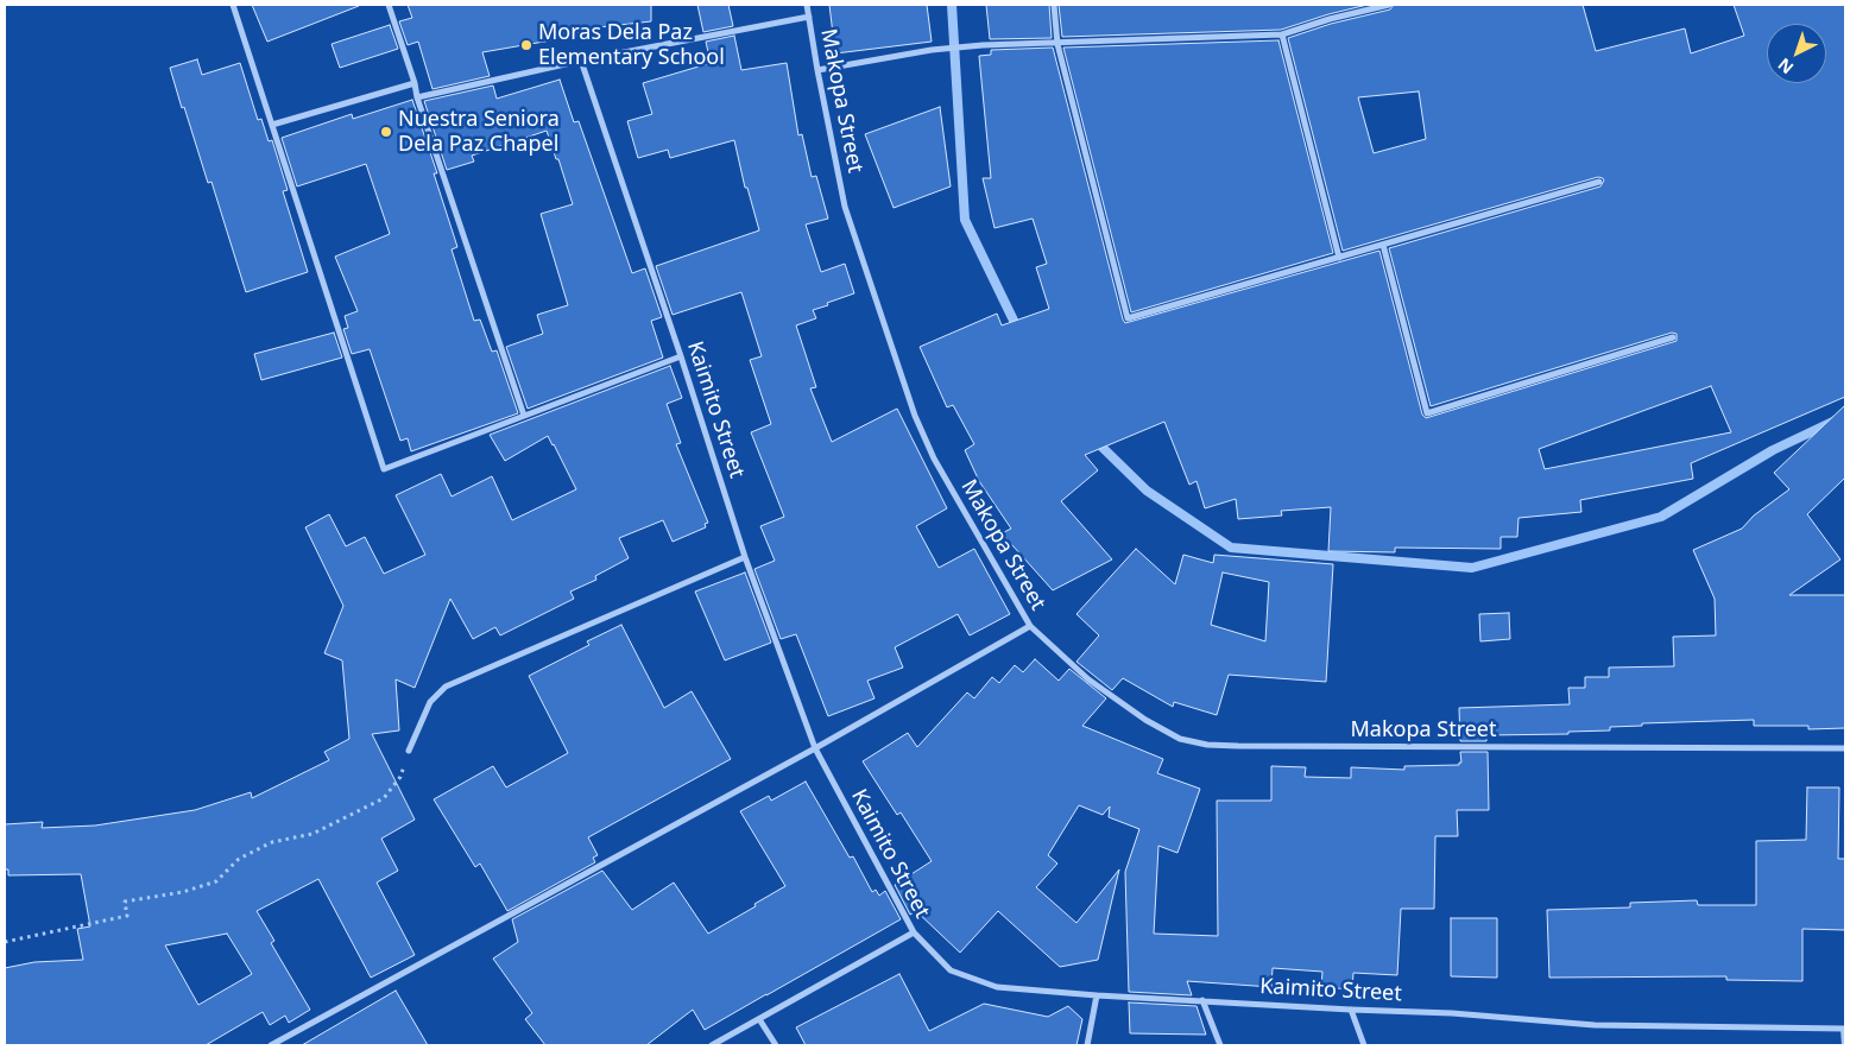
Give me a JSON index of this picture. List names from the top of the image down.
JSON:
{
  "streets": {
    "street": ["Makopa Street", "Kaimito Street"]
  },
  "places": ["Moras Dela Paz Elementary School", "Nuestra Seniora Dela Paz Chapel"],
  "north": "bottom left"
}
